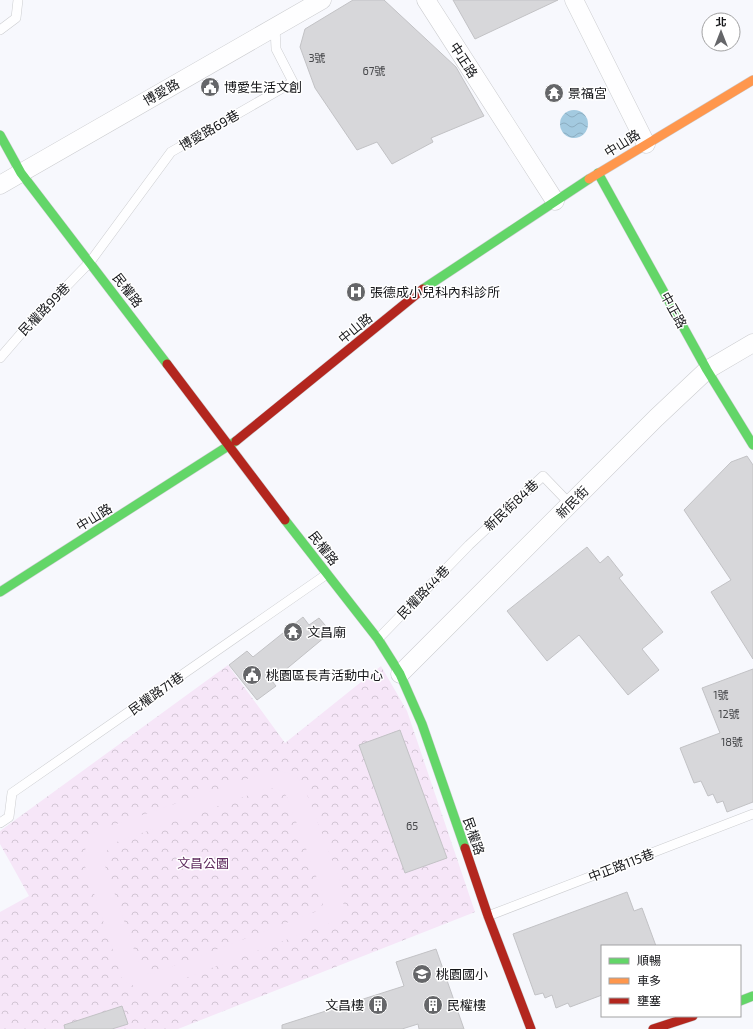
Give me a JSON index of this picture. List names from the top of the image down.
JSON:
{
  "streets": {
    "street": [
      "中正路",
      "博愛路",
      "中山路",
      "民權路",
      "新民街"
    ],
    "lane": [
      "博愛路69巷",
      "民權路99巷",
      "新民街84巷",
      "民權路44巷",
      "民權路71巷",
      "中正路115巷"
    ]
  },
  "crossings": [
    ["中正路", "中山路"],
    ["中正路", "新民街"],
    ["博愛路", "博愛路69巷"],
    ["博愛路", "民權路"],
    ["博愛路69巷", "民權路"],
    ["博愛路69巷", "民權路99巷"],
    ["中山路", "民權路"],
    ["民權路", "民權路99巷"],
    ["民權路", "新民街"],
    ["民權路", "民權路44巷"],
    ["民權路", "民權路71巷"],
    ["民權路", "中正路115巷"],
    ["新民街", "新民街84巷"],
    ["新民街84巷", "民權路44巷"]
  ],
  "parks": ["文昌公園"],
  "places": {
    "public building": ["博愛生活文創", "桃園區長青活動中心"],
    "temple": ["景福宮", "文昌廟"],
    "hospital": ["張德成小兒科內科診所"],
    "school or university": ["桃園國小"],
    "building": ["文昌樓", "民權樓"]
  },
  "house_numbers": [
    "3號",
    "67號",
    "1號",
    "12號",
    "18號",
    "65"
  ],
  "legend": ["順暢", "車多", "壅塞"],
  "north": "top"
}
